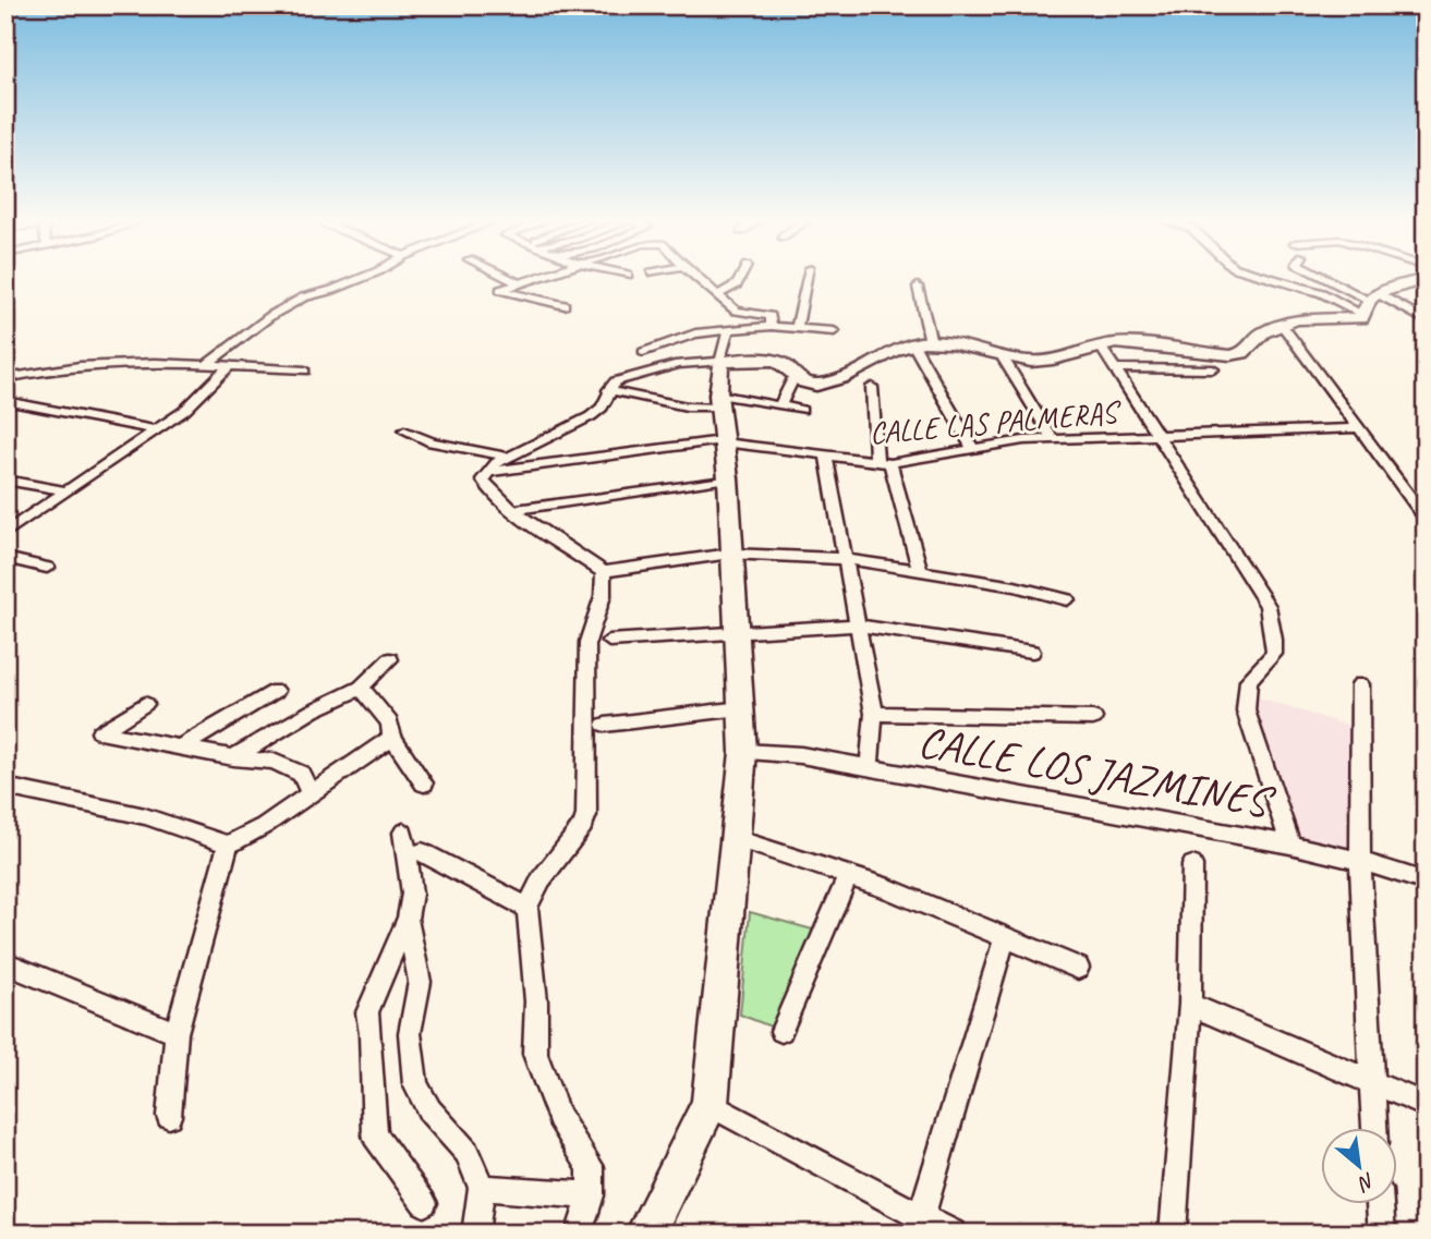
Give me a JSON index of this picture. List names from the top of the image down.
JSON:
{
  "streets": {
    "street": ["CALLE LAS PALMERAS", "CALLE LOS JAZMINES"]
  },
  "north": "bottom right"
}
